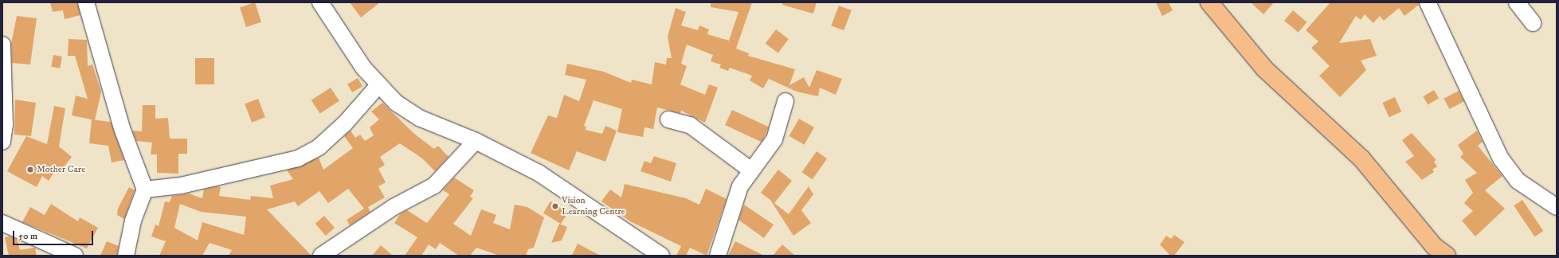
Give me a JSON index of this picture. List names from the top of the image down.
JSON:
{
  "places": ["Mother Care", "Vision Learning Centre"],
  "scale_bar": "50 m"
}
